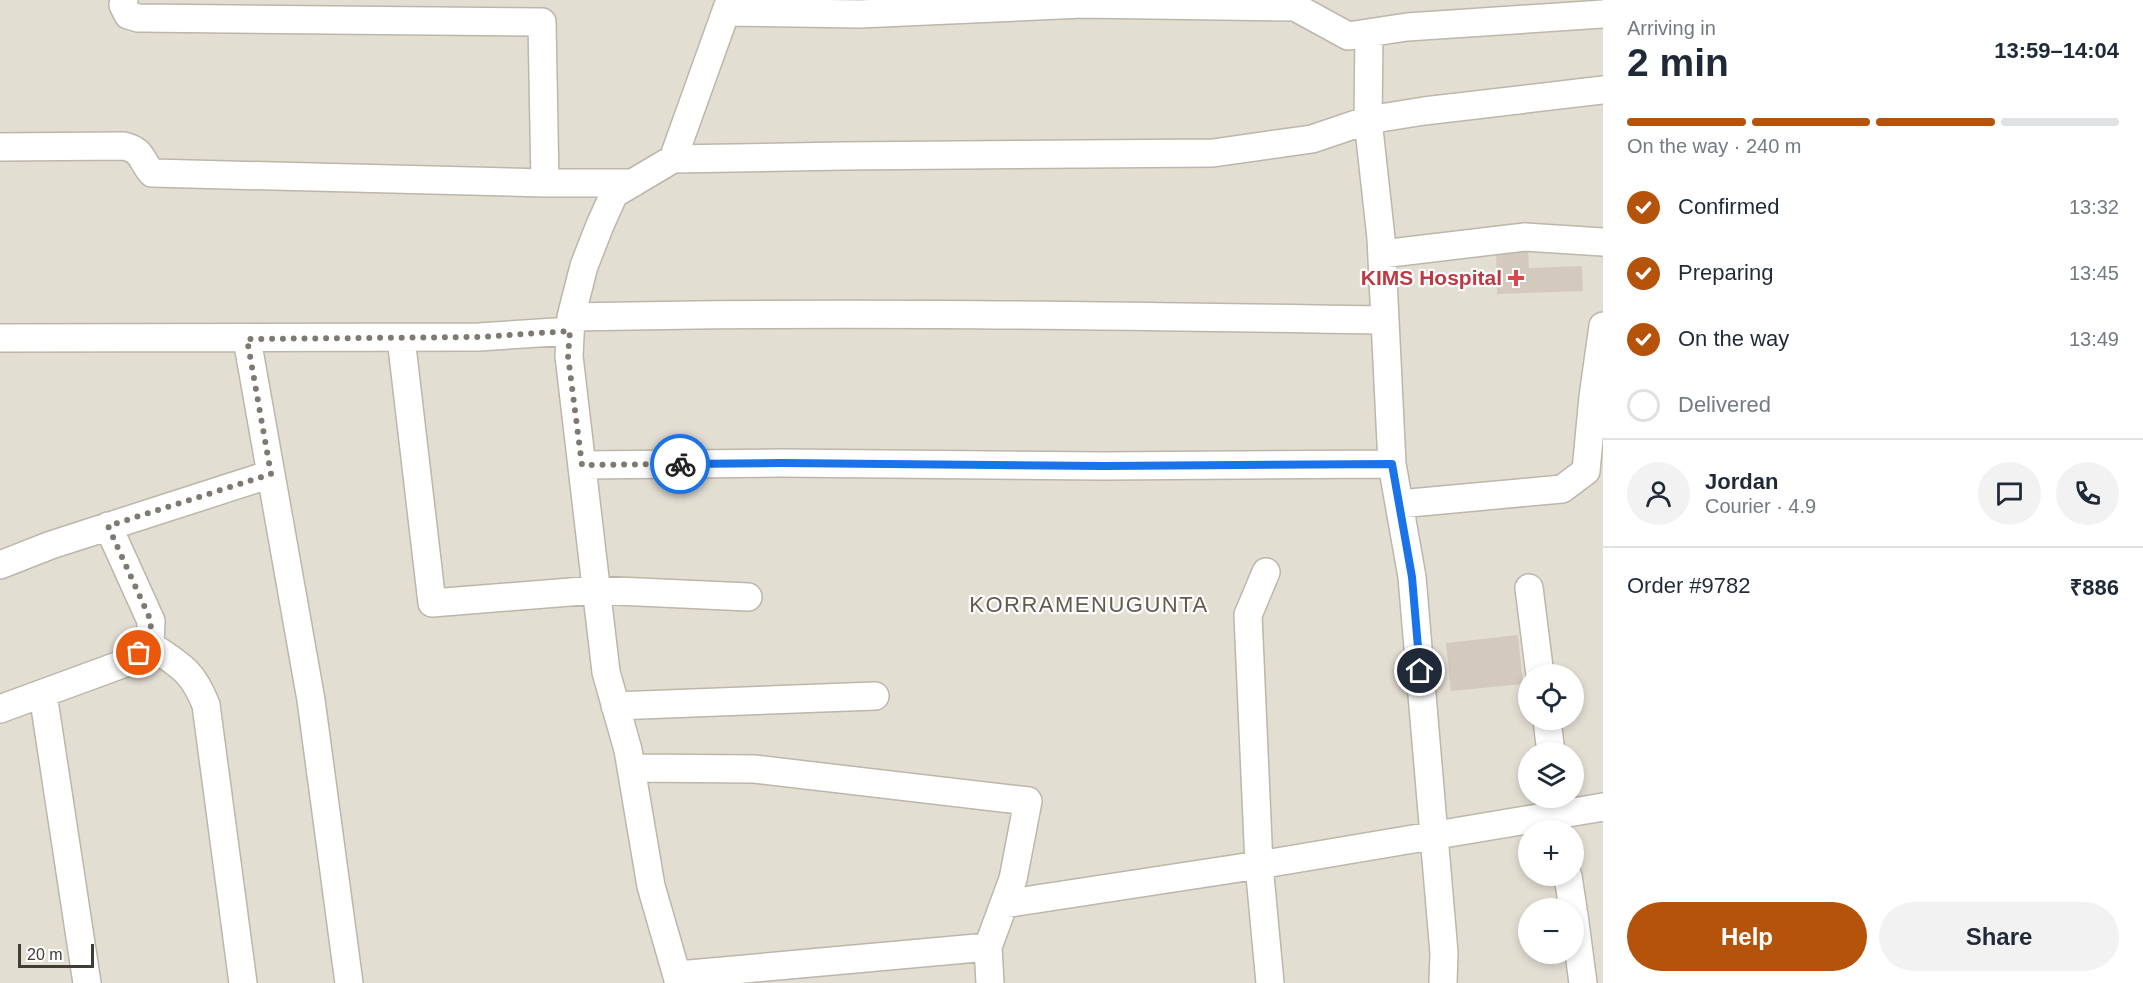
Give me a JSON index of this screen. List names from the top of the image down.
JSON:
{
  "districts": ["KORRAMENUGUNTA"],
  "places": {
    "health": ["KIMS Hospital"]
  },
  "scale_bar": "20 m",
  "page": {
    "heading": ["2 min", "Arriving in", "13:59–14:04"],
    "panel": [
      "Jordan",
      "Courier · 4.9",
      "Order #9782",
      "₹886"
    ],
    "bar": "On the way · 240 m",
    "list": [
      ["Confirmed", "13:32"],
      ["Preparing", "13:45"],
      ["On the way", "13:49"],
      "Delivered"
    ],
    "map_buttons": ["+", "−"],
    "buttons": ["Help", "Share"],
    "scale": "20 m"
  }
}
